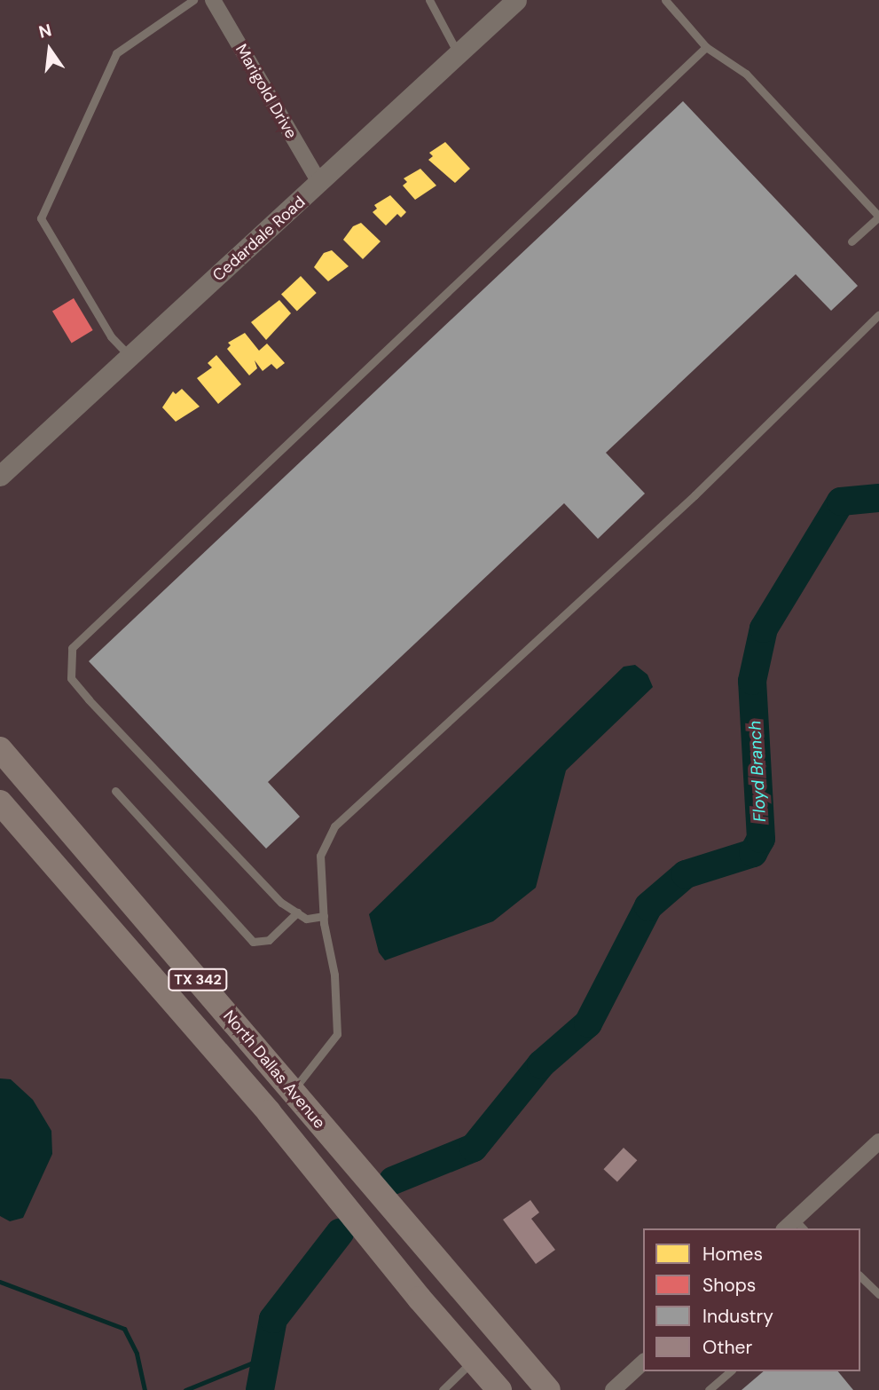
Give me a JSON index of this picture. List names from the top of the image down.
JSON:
{
  "streets": {
    "main road": ["TX 342", "North Dallas Avenue"],
    "street": ["Marigold Drive", "Cedardale Road"]
  },
  "crossings": [
    ["Marigold Drive", "Cedardale Road"]
  ],
  "water": ["Floyd Branch"],
  "legend": [
    "Homes",
    "Shops",
    "Industry",
    "Other"
  ],
  "north": "top"
}
